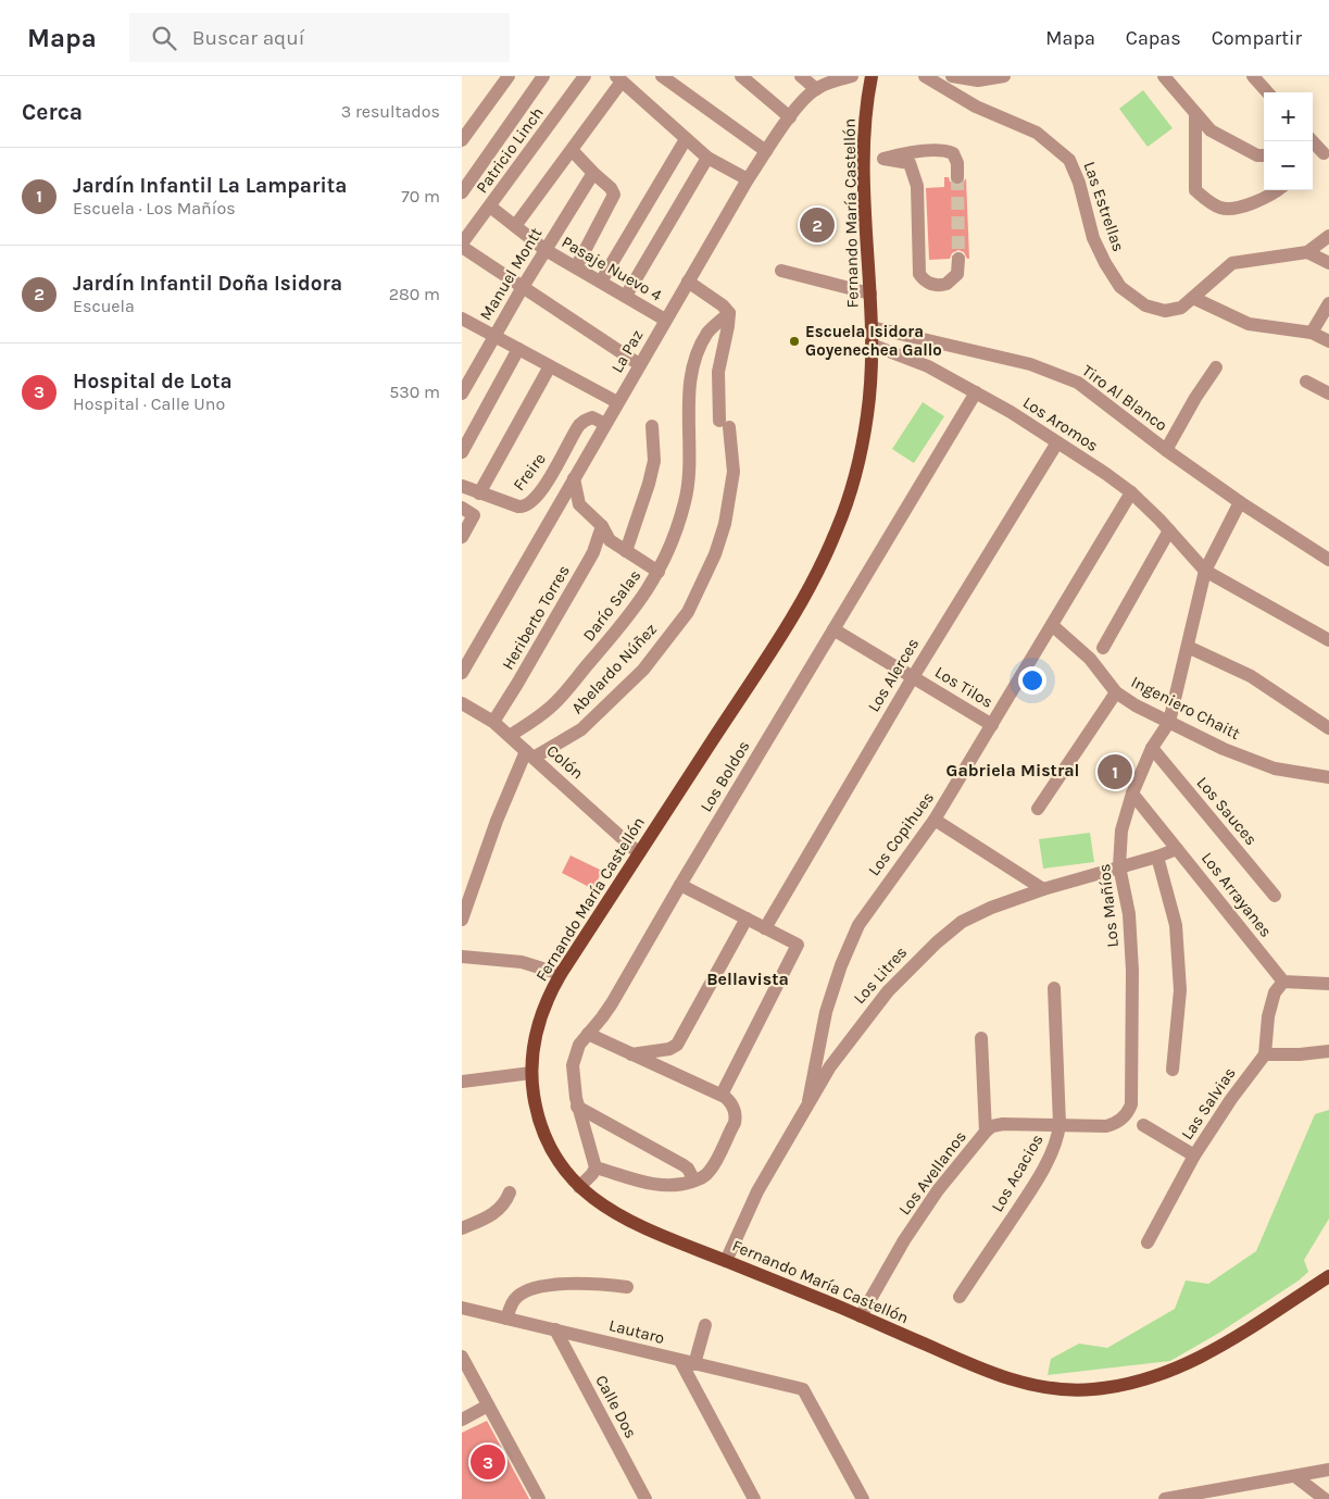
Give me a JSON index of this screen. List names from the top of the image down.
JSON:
{
  "streets": {
    "main road": ["Fernando María Castellón"],
    "street": [
      "Patricio Linch",
      "Las Estrellas",
      "Pasaje Nuevo 4",
      "Manuel Montt",
      "La Paz",
      "Tiro Al Blanco",
      "Los Aromos",
      "Freire",
      "Darío Salas",
      "Heriberto Torres",
      "Abelardo Núñez",
      "Los Alerces",
      "Los Tilos",
      "Ingeniero Chaitt",
      "Colón",
      "Los Boldos",
      "Los Sauces",
      "Los Copihues",
      "Los Arrayanes",
      "Los Mañíos",
      "Los Litres",
      "Las Salvias",
      "Los Avellanos",
      "Los Acacios",
      "Lautaro",
      "Calle Dos"
    ]
  },
  "crossings": [
    ["Patricio Linch", "Pasaje Nuevo 4"],
    ["Fernando María Castellón", "Tiro Al Blanco"],
    ["Fernando María Castellón", "Los Aromos"],
    ["Fernando María Castellón", "Colón"],
    ["Fernando María Castellón", "Los Litres"],
    ["Fernando María Castellón", "Los Avellanos"],
    ["Pasaje Nuevo 4", "Manuel Montt"],
    ["Pasaje Nuevo 4", "La Paz"],
    ["La Paz", "Freire"],
    ["Tiro Al Blanco", "Los Mañíos"],
    ["Los Aromos", "Los Alerces"],
    ["Los Aromos", "Los Boldos"],
    ["Los Aromos", "Los Copihues"],
    ["Los Aromos", "Los Mañíos"],
    ["Darío Salas", "Abelardo Núñez"],
    ["Darío Salas", "Colón"],
    ["Heriberto Torres", "Colón"],
    ["Abelardo Núñez", "Colón"],
    ["Los Alerces", "Los Tilos"],
    ["Los Tilos", "Los Boldos"],
    ["Los Tilos", "Los Copihues"],
    ["Ingeniero Chaitt", "Los Copihues"],
    ["Ingeniero Chaitt", "Los Mañíos"],
    ["Los Sauces", "Los Mañíos"],
    ["Los Copihues", "Los Litres"],
    ["Los Arrayanes", "Los Mañíos"],
    ["Los Arrayanes", "Los Litres"],
    ["Los Mañíos", "Los Litres"],
    ["Los Mañíos", "Los Avellanos"],
    ["Los Mañíos", "Los Acacios"],
    ["Lautaro", "Calle Dos"]
  ],
  "districts": ["Gabriela Mistral", "Bellavista"],
  "places": ["Escuela Isidora Goyenechea Gallo"],
  "page": {
    "header": "Mapa",
    "search": "Buscar aquí",
    "nav": ["Mapa", "Capas", "Compartir"],
    "heading": ["Cerca", "3 resultados"],
    "map_buttons": ["+", "−"],
    "list": [
      {
        "mark": "1",
        "name": "Jardín Infantil La Lamparita",
        "note": "Escuela · Los Mañíos",
        "value": "70 m"
      },
      {
        "mark": "2",
        "name": "Jardín Infantil Doña Isidora",
        "note": "Escuela",
        "value": "280 m"
      },
      {
        "mark": "3",
        "name": "Hospital de Lota",
        "note": "Hospital · Calle Uno",
        "value": "530 m"
      }
    ],
    "pins": ["2", "1", "3"]
  }
}
